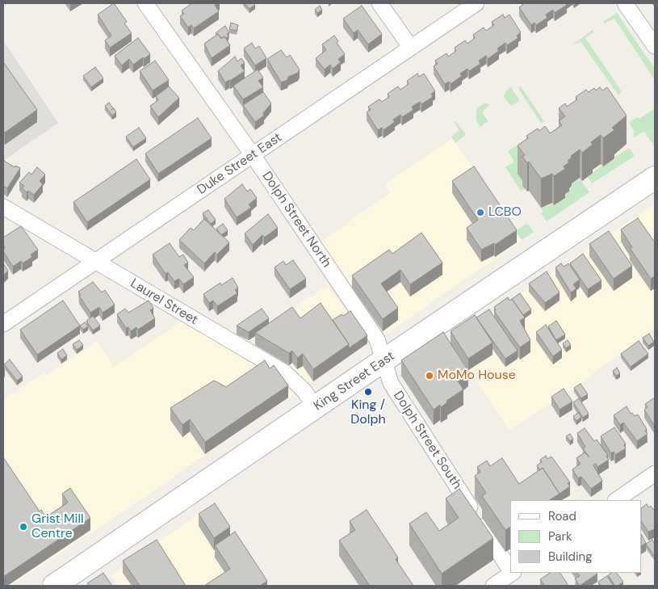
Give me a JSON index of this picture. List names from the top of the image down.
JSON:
{
  "streets": {
    "main road": ["King Street East"],
    "street": [
      "Duke Street East",
      "Dolph Street North",
      "Laurel Street",
      "Dolph Street South"
    ]
  },
  "crossings": [
    ["Duke Street East", "Dolph Street North"],
    ["Duke Street East", "Laurel Street"],
    ["Dolph Street North", "King Street East"],
    ["Dolph Street North", "Dolph Street South"],
    ["Laurel Street", "King Street East"],
    ["King Street East", "Dolph Street South"]
  ],
  "places": [
    "LCBO",
    "MoMo House",
    "King / Dolph",
    "Grist Mill Centre"
  ],
  "legend": ["Road", "Park", "Building"]
}
